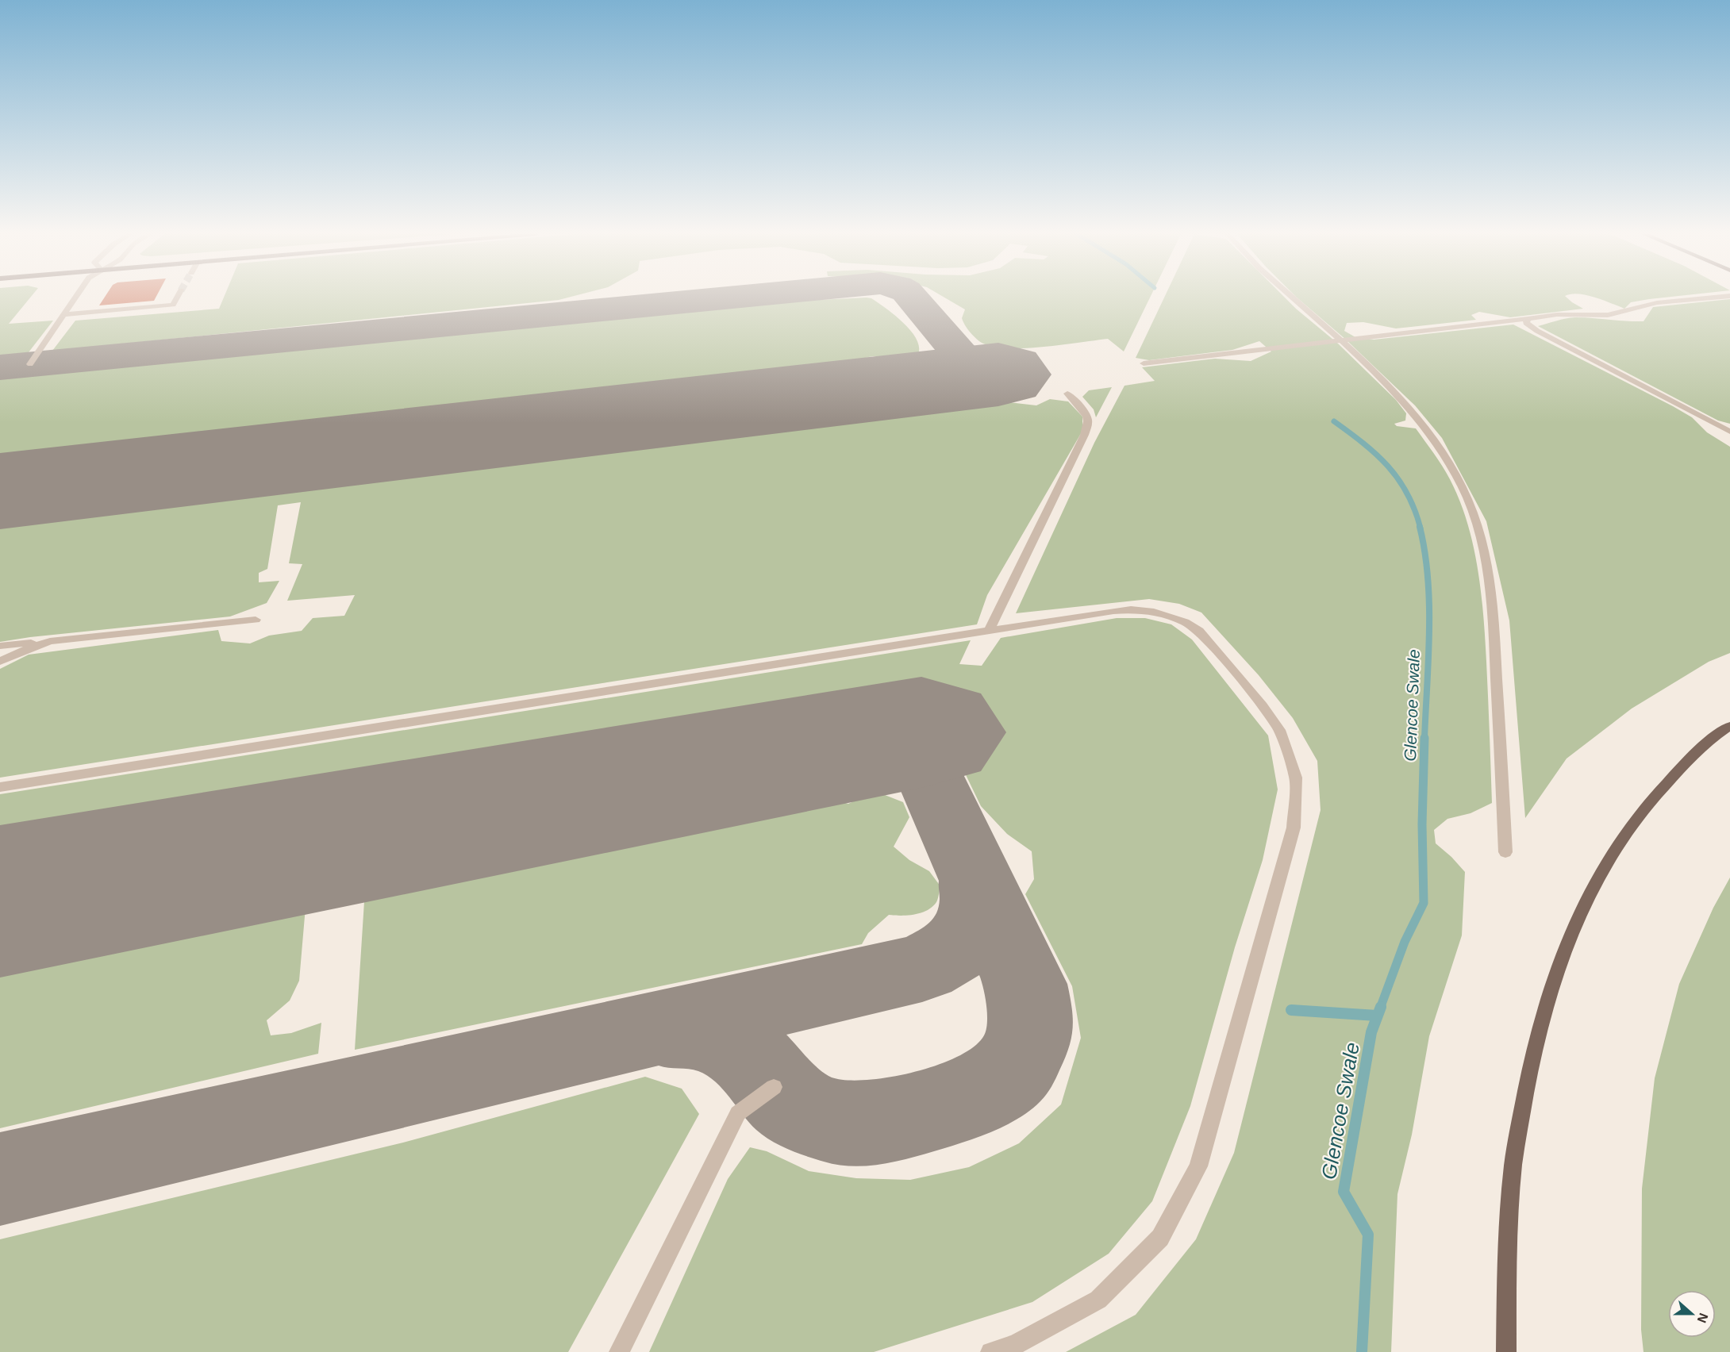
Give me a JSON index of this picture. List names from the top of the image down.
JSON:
{
  "water": ["Glencoe Swale"],
  "north": "right"
}
